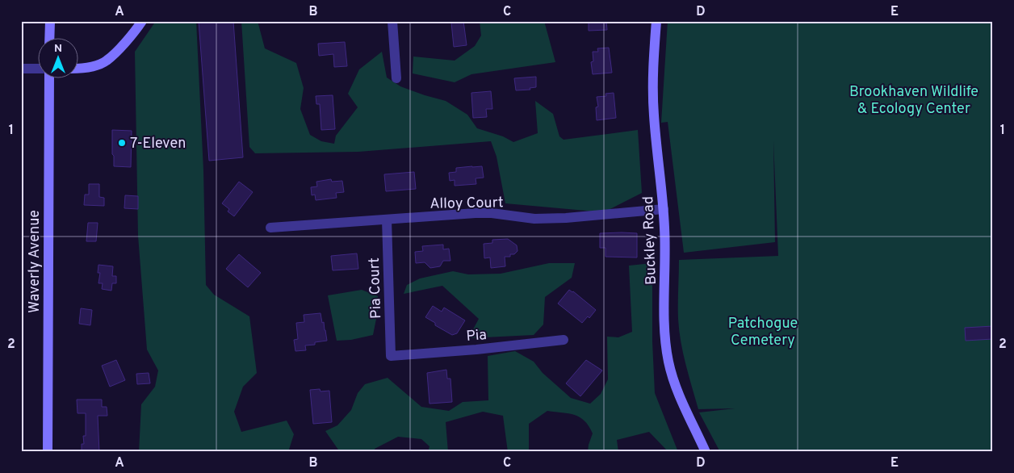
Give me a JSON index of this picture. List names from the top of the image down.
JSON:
{
  "streets": {
    "street": [
      "Alloy Court",
      "Buckley Road",
      "Waverly Avenue",
      "Pia Court",
      "Pia"
    ]
  },
  "crossings": [
    ["Alloy Court", "Buckley Road"],
    ["Alloy Court", "Pia Court"],
    ["Pia Court", "Pia"]
  ],
  "parks": ["Brookhaven Wildlife & Ecology Center", "Patchogue Cemetery"],
  "places": ["7-Eleven"],
  "north": "top",
  "grid": {
    "columns": [
      "A",
      "B",
      "C",
      "D",
      "E"
    ],
    "rows": ["1", "2"]
  }
}
